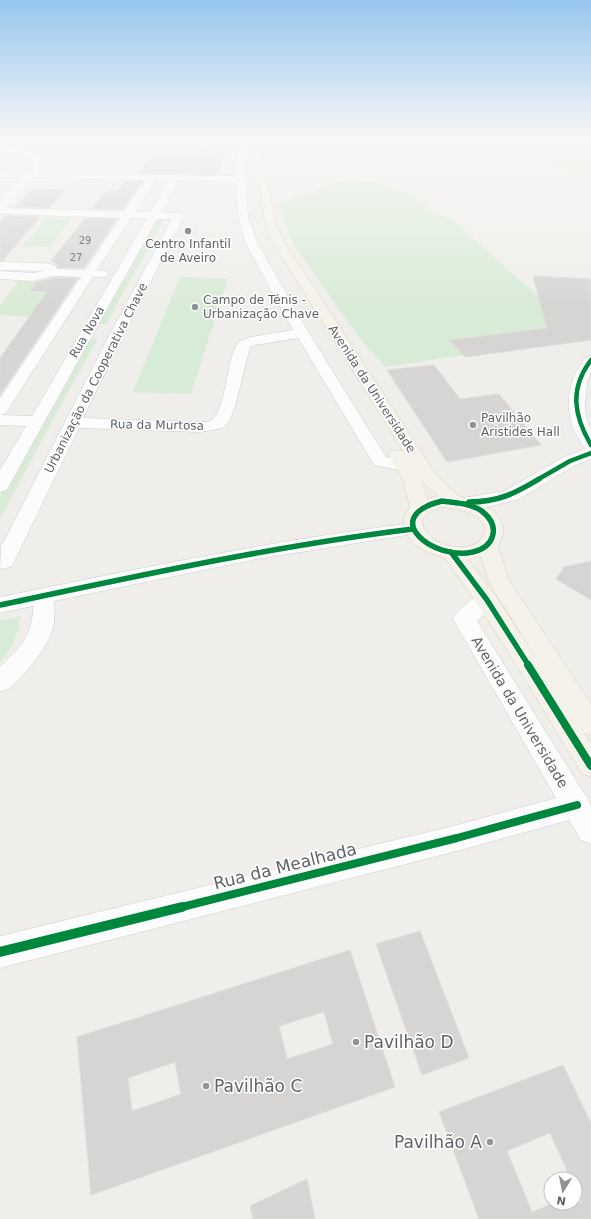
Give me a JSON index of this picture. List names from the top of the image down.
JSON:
{
  "streets": {
    "main road": ["Avenida da Universidade"],
    "street": [
      "Rua Nova",
      "Urbanização da Cooperativa Chave",
      "Rua da Murtosa",
      "Rua da Mealhada"
    ]
  },
  "crossings": [
    ["Rua Nova", "Urbanização da Cooperativa Chave"],
    ["Urbanização da Cooperativa Chave", "Rua da Murtosa"],
    ["Avenida da Universidade", "Rua da Murtosa"],
    ["Avenida da Universidade", "Rua da Mealhada"]
  ],
  "places": [
    "Centro Infantil de Aveiro",
    "Campo de Ténis - Urbanização Chave",
    "Pavilhão Aristides Hall",
    "Pavilhão D",
    "Pavilhão C",
    "Pavilhão A"
  ],
  "house_numbers": ["29", "27"],
  "north": "bottom"
}
